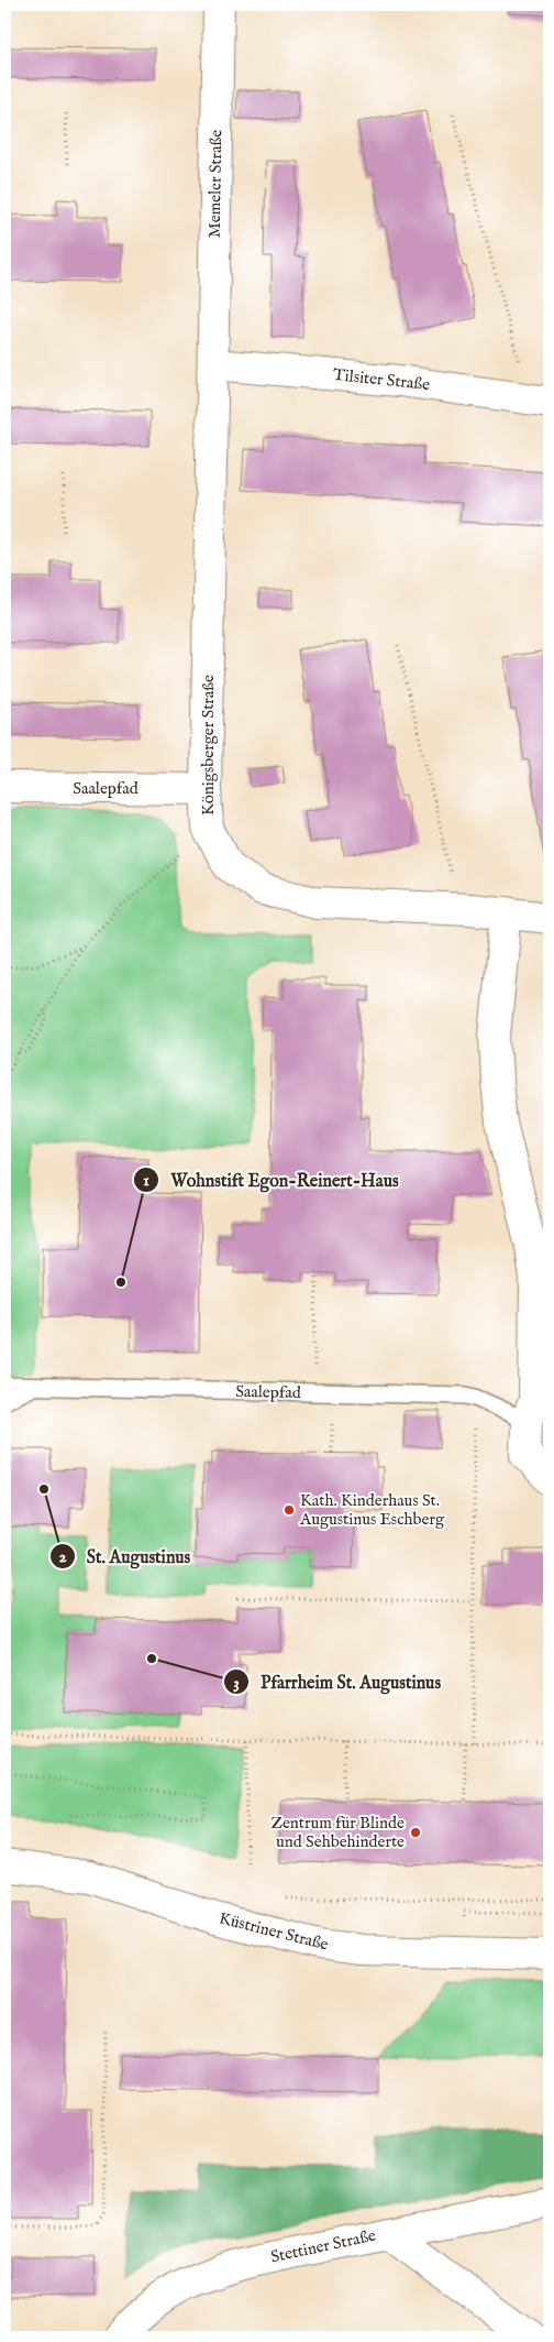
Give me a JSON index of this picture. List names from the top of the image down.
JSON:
{
  "streets": {
    "street": [
      "Memeler Straße",
      "Tilsiter Straße",
      "Königsberger Straße",
      "Saalepfad",
      "Küstriner Straße",
      "Stettiner Straße"
    ]
  },
  "crossings": [
    ["Memeler Straße", "Tilsiter Straße"],
    ["Memeler Straße", "Königsberger Straße"],
    ["Tilsiter Straße", "Königsberger Straße"],
    ["Königsberger Straße", "Saalepfad"]
  ],
  "places": [
    "Wohnstift Egon-Reinert-Haus",
    "St. Augustinus",
    "Kath. Kinderhaus St. Augustinus Eschberg",
    "Pfarrheim St. Augustinus",
    "Zentrum für Blinde und Sehbehinderte"
  ]
}
